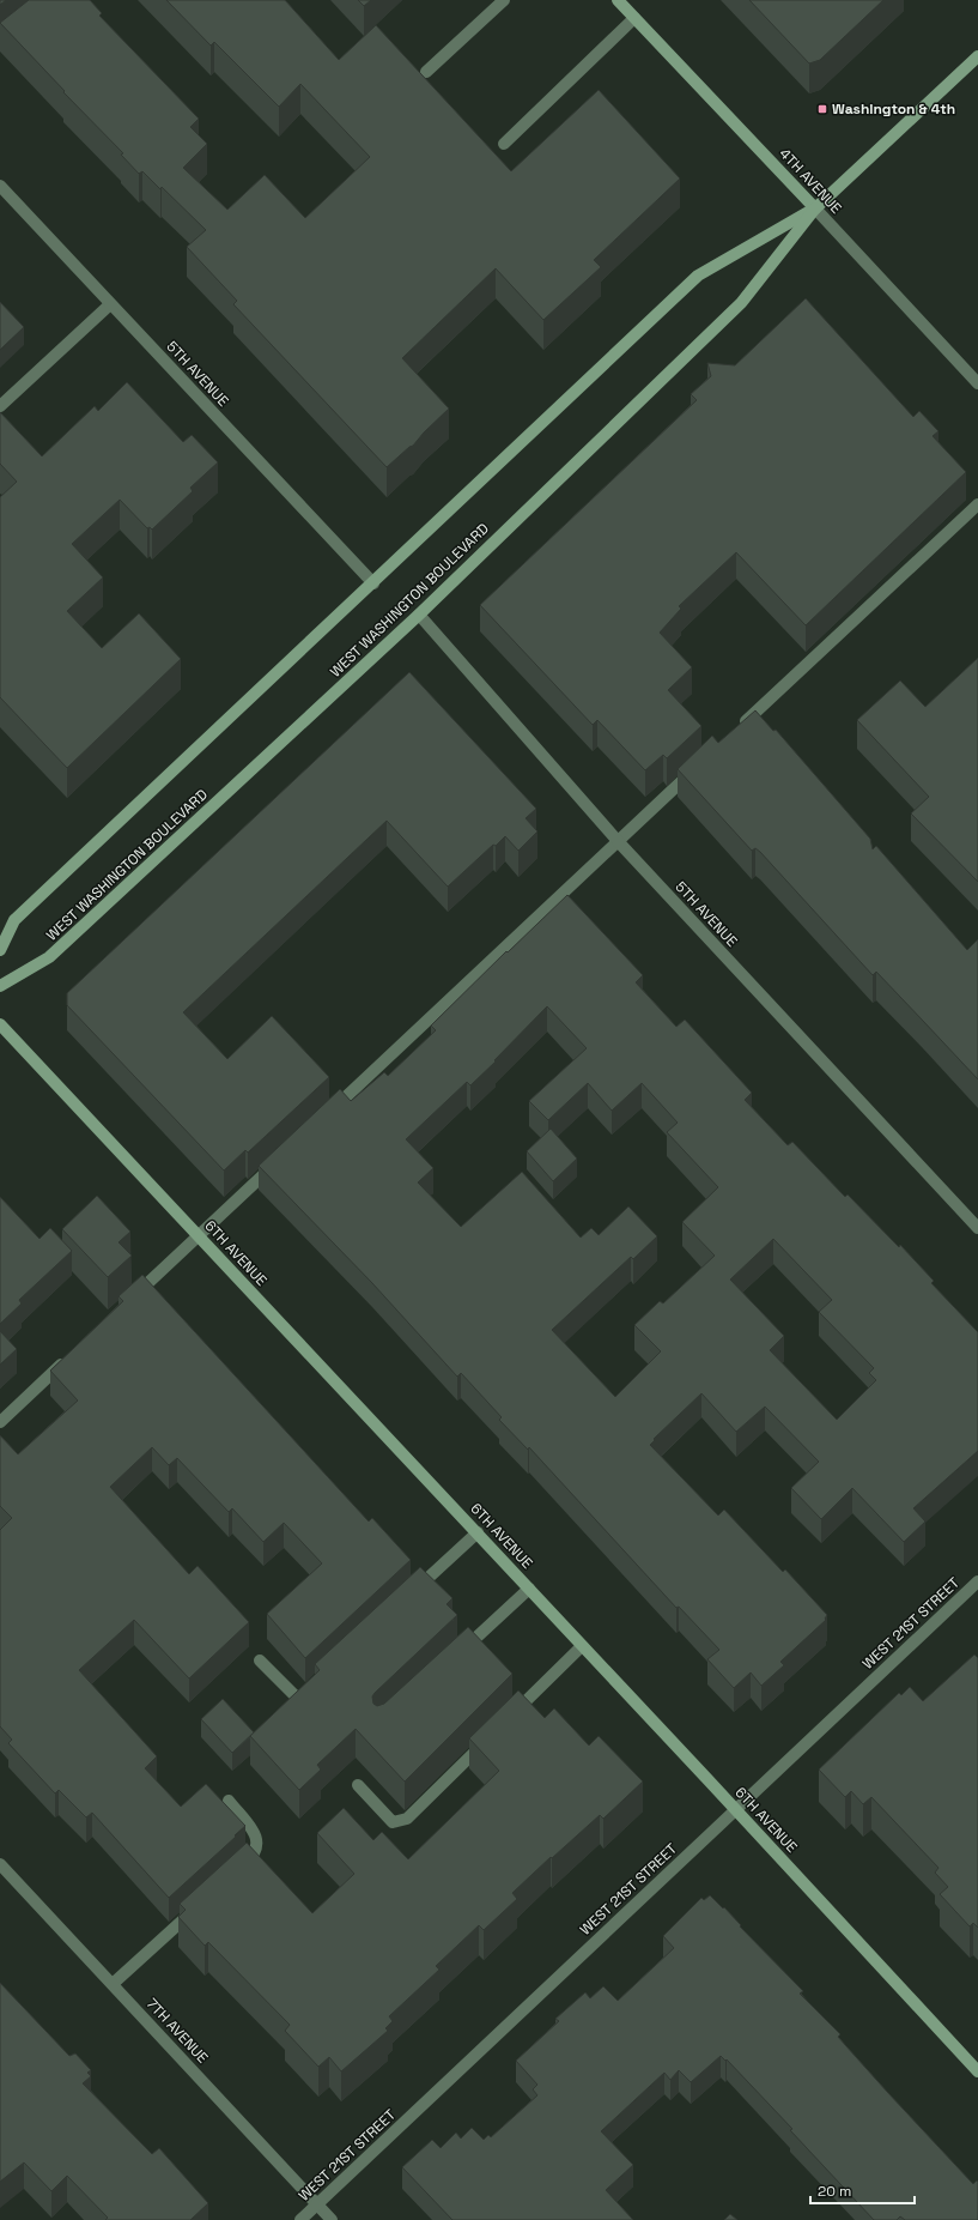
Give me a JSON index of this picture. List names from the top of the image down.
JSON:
{
  "streets": {
    "main road": ["4TH AVENUE", "WEST WASHINGTON BOULEVARD", "6TH AVENUE"],
    "street": ["5TH AVENUE", "WEST 21ST STREET", "7TH AVENUE"]
  },
  "crossings": [
    ["4TH AVENUE", "WEST WASHINGTON BOULEVARD"],
    ["5TH AVENUE", "WEST WASHINGTON BOULEVARD"],
    ["6TH AVENUE", "WEST 21ST STREET"],
    ["WEST 21ST STREET", "7TH AVENUE"]
  ],
  "places": {
    "transit": ["Washington & 4th"]
  },
  "scale_bar": "20 m"
}
